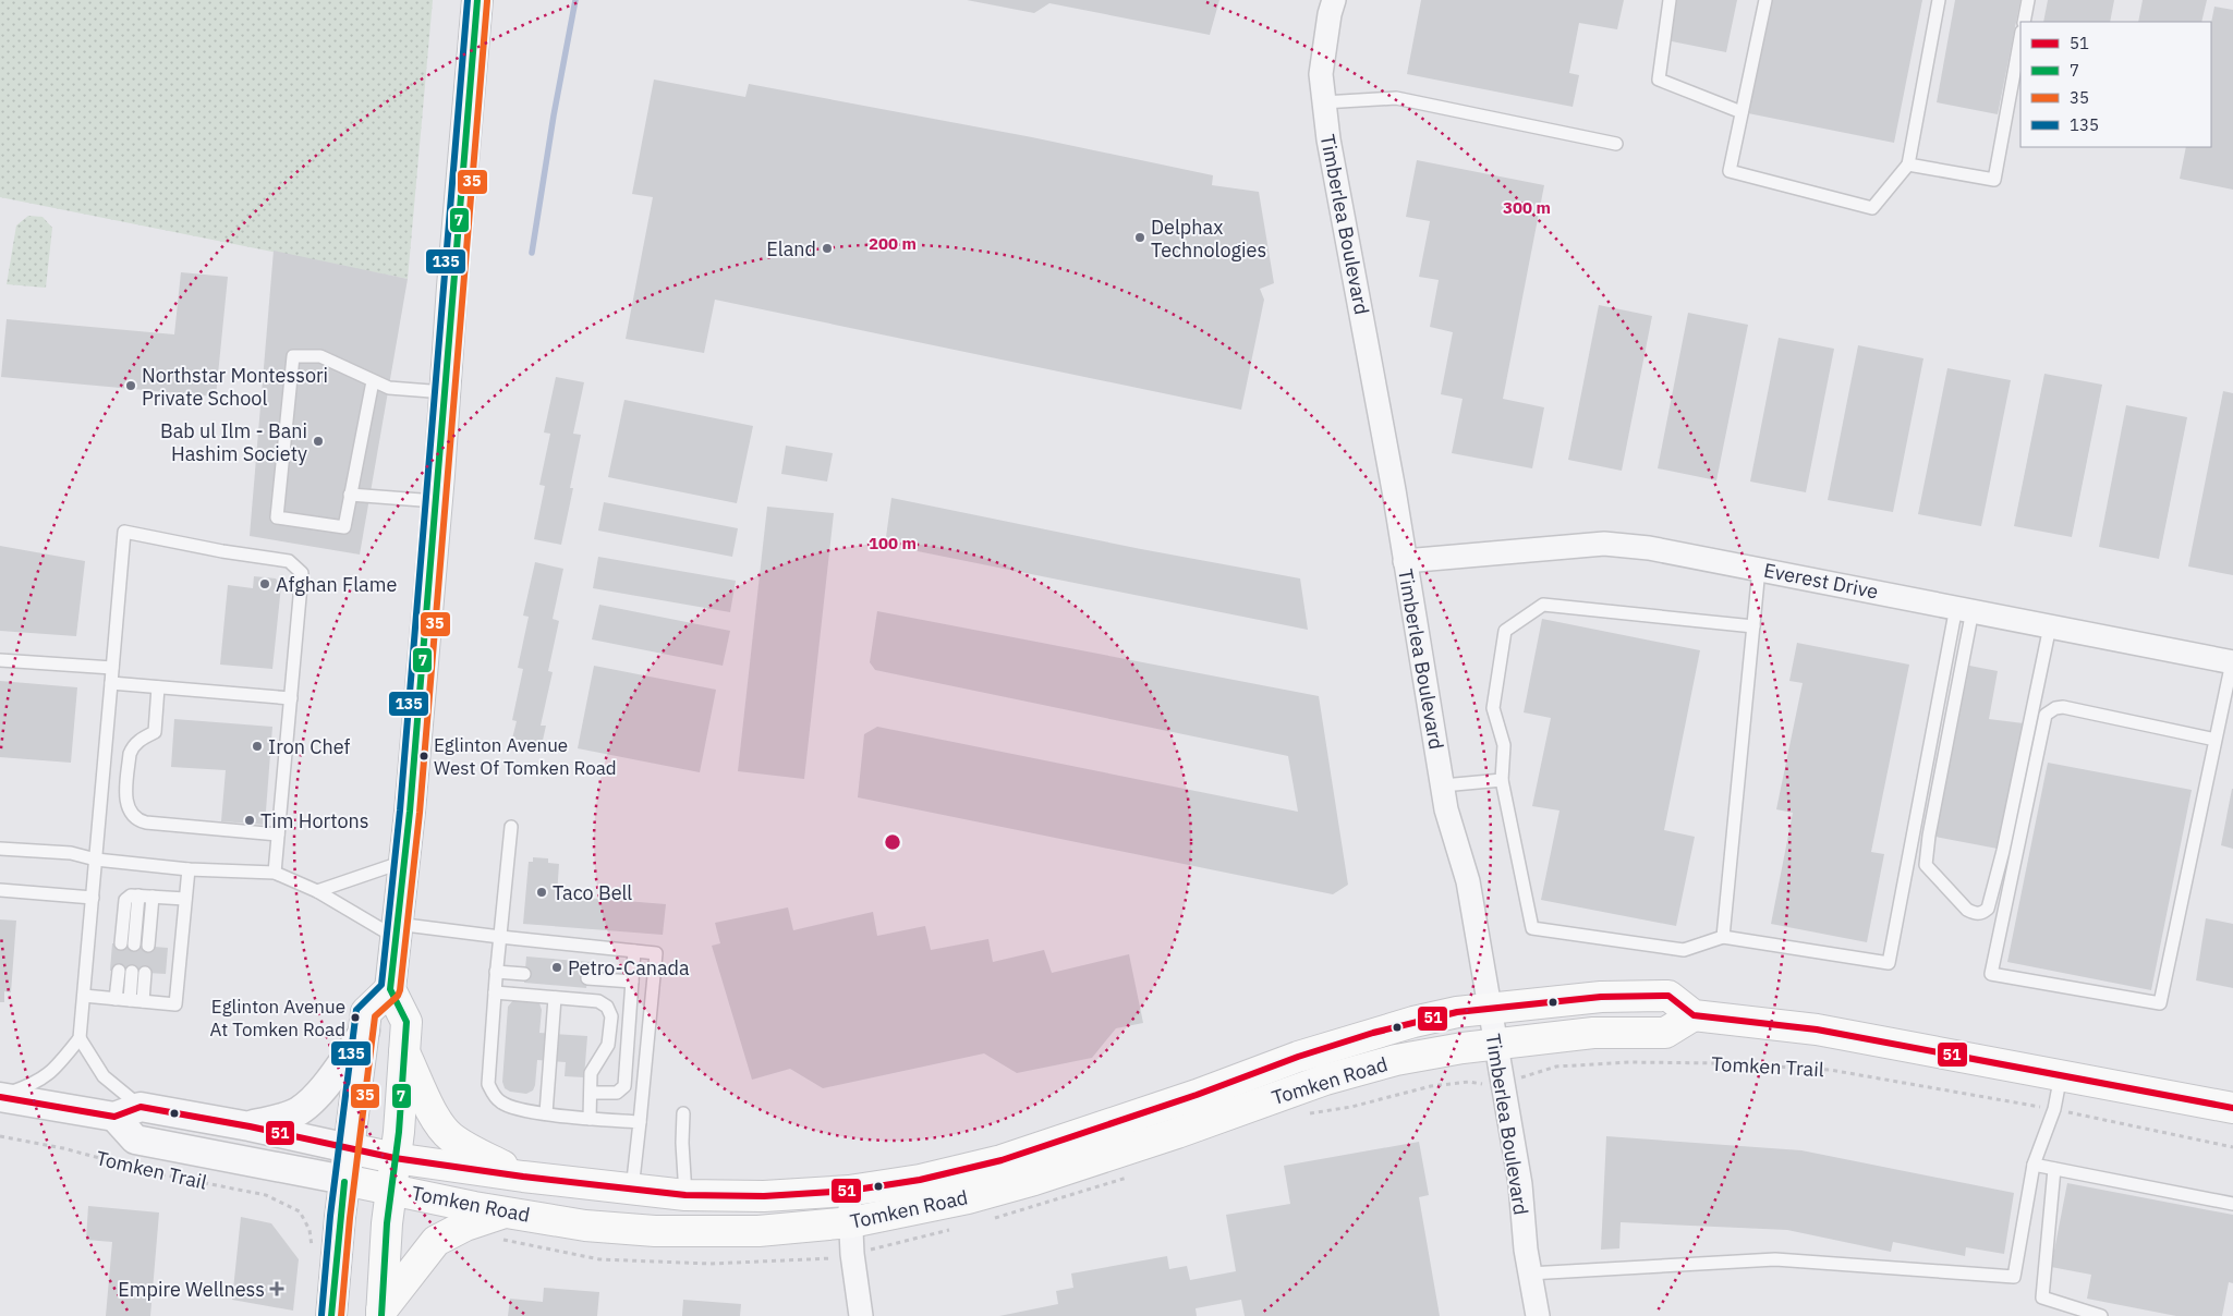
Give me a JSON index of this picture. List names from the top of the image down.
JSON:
{
  "streets": {
    "main road": ["Tomken Road"],
    "street": ["Timberlea Boulevard", "Everest Drive"],
    "path": ["Tomken Trail"]
  },
  "crossings": [
    ["Timberlea Boulevard", "Everest Drive"],
    ["Timberlea Boulevard", "Tomken Road"]
  ],
  "places": {
    "other": [
      "Delphax Technologies",
      "Eland",
      "Northstar Montessori Private School",
      "Bab ul Ilm - Bani Hashim Society",
      "Afghan Flame",
      "Iron Chef",
      "Eglinton Avenue West Of Tomken Road",
      "Tim Hortons",
      "Taco Bell",
      "Petro-Canada",
      "Eglinton Avenue At Tomken Road"
    ],
    "health": ["Empire Wellness"]
  },
  "lines": [
    "transit line 7",
    "transit line 135",
    "transit line 35",
    "transit line 51"
  ],
  "legend": [
    "51",
    "7",
    "35",
    "135"
  ],
  "rings": ["300 m", "200 m", "100 m"]
}
